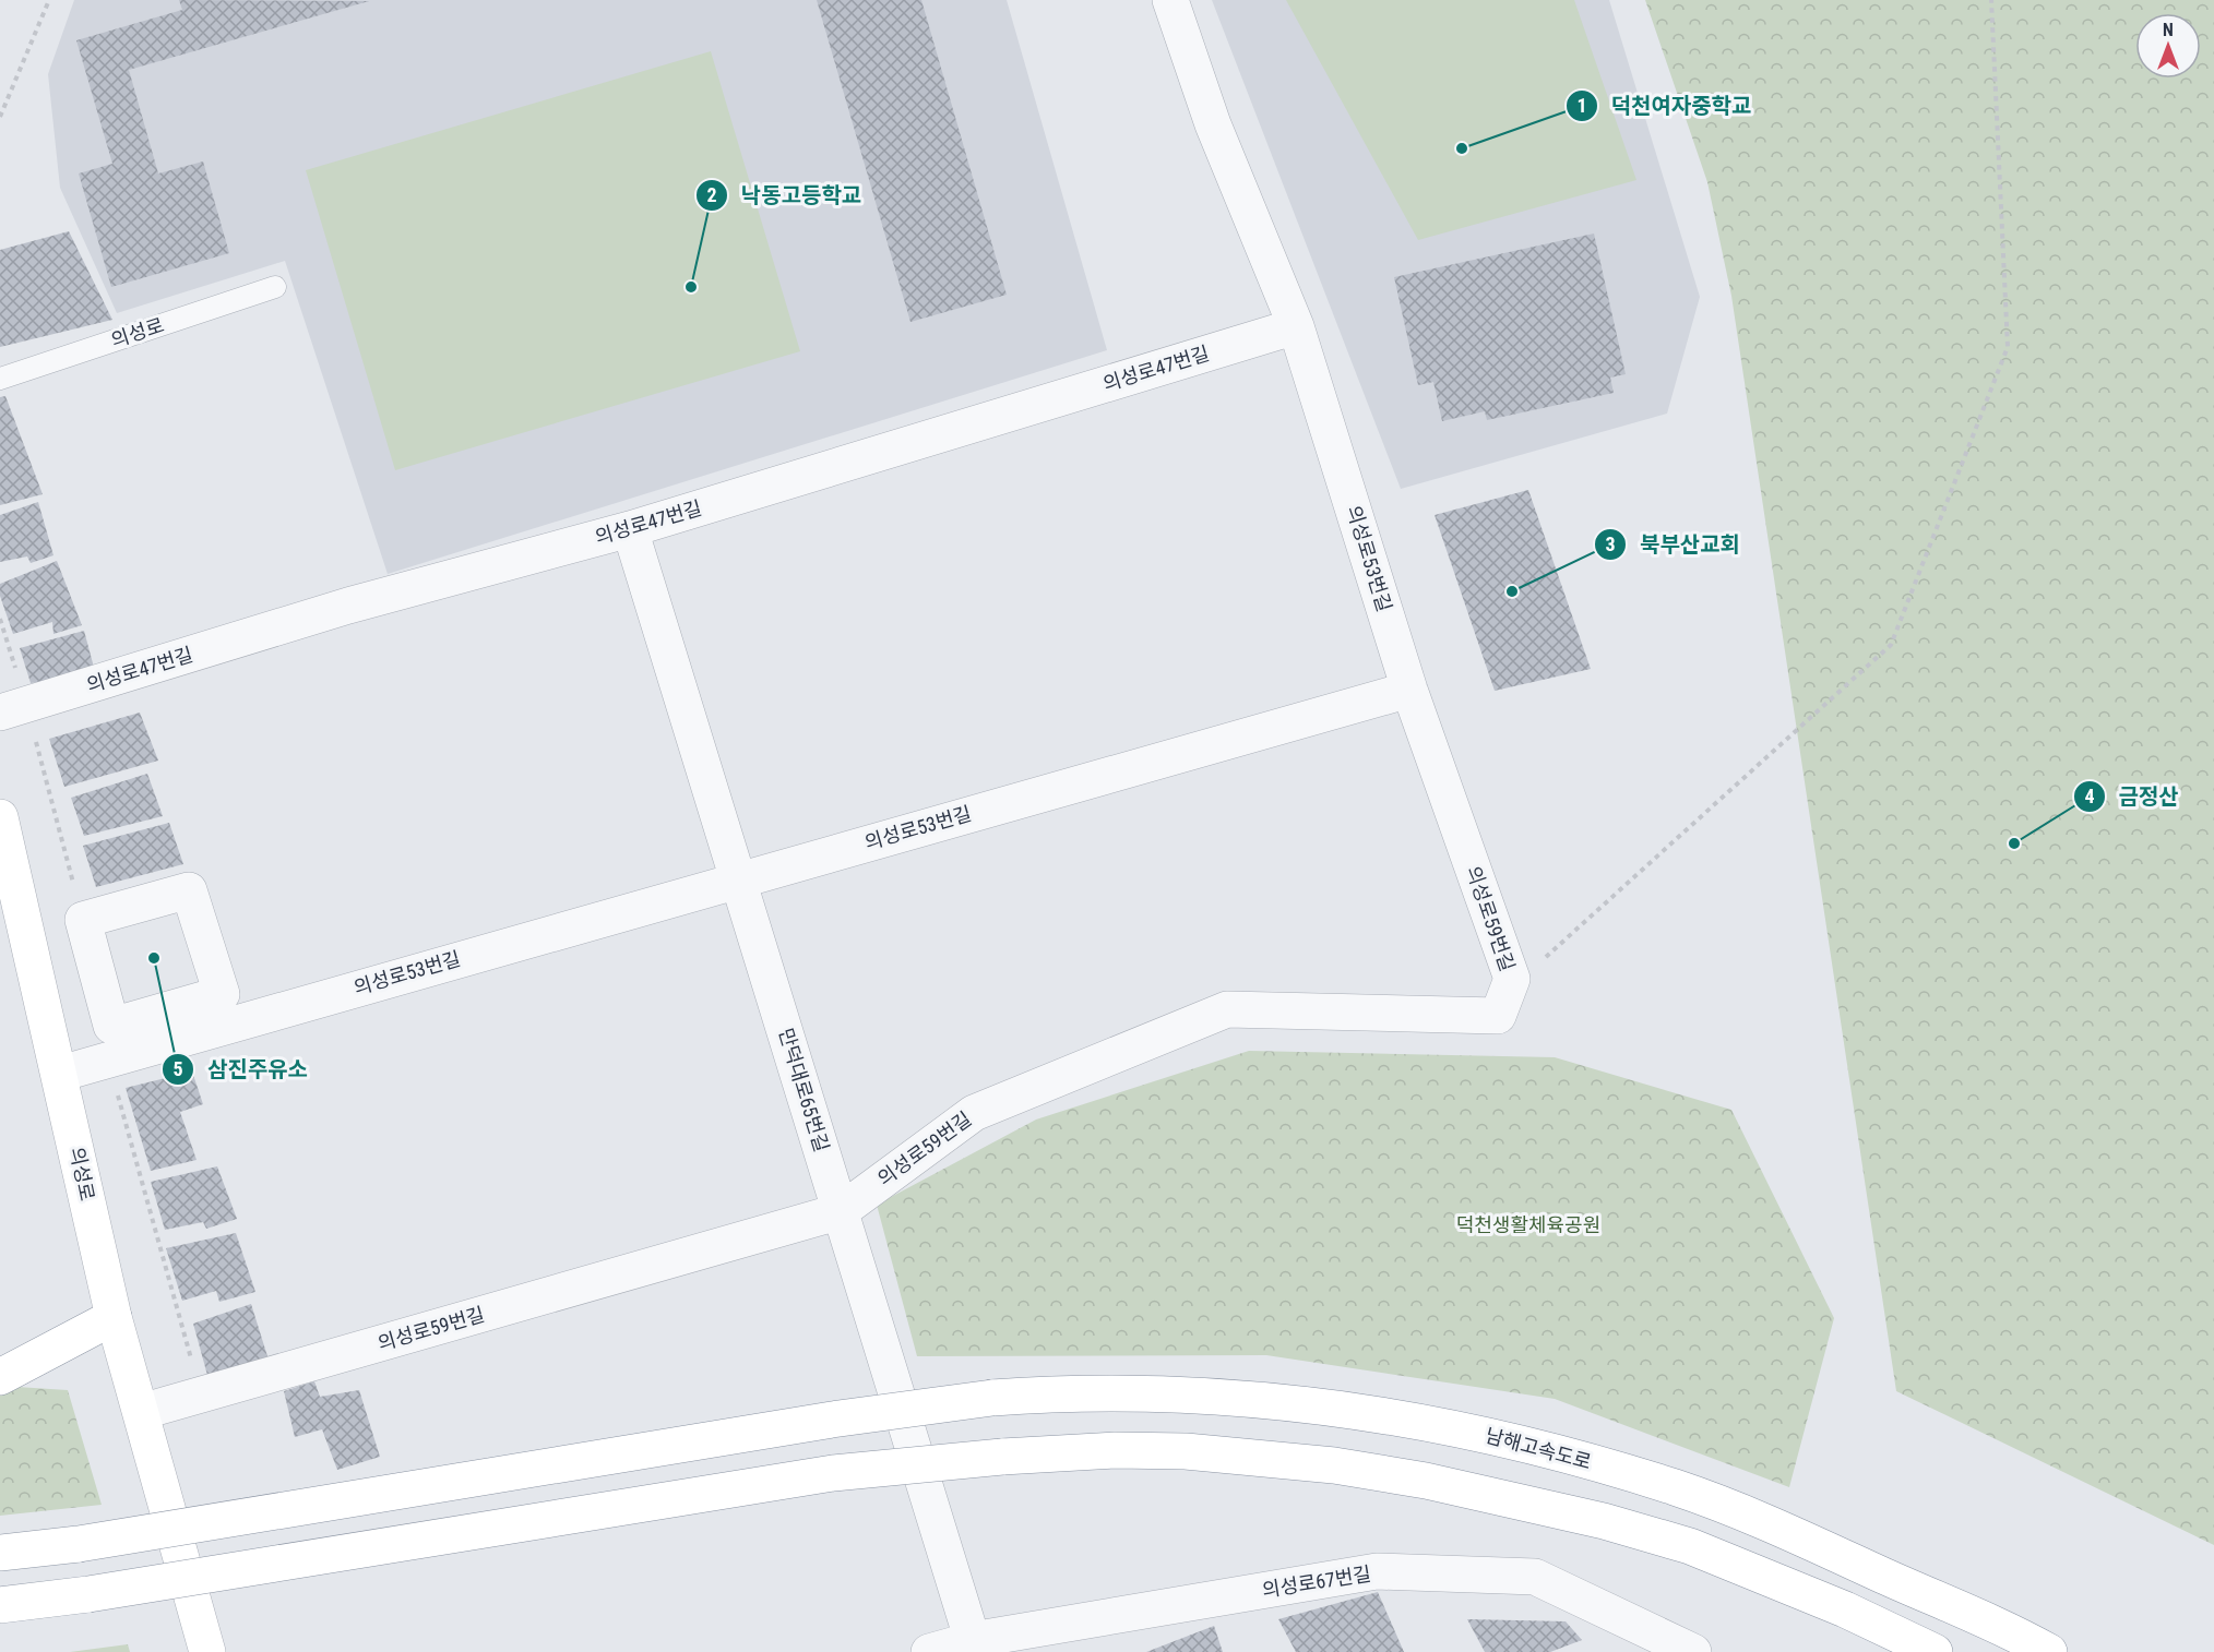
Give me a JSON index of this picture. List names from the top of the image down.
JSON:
{
  "streets": {
    "main road": ["의성로", "남해고속도로"],
    "street": [
      "의성로47번길",
      "의성로53번길",
      "의성로59번길",
      "만덕대로65번길",
      "의성로67번길"
    ]
  },
  "crossings": [
    ["의성로", "의성로53번길"],
    ["의성로", "의성로59번길"],
    ["의성로47번길", "의성로53번길"],
    ["의성로47번길", "만덕대로65번길"],
    ["의성로53번길", "의성로59번길"],
    ["의성로53번길", "만덕대로65번길"],
    ["의성로59번길", "만덕대로65번길"],
    ["만덕대로65번길", "의성로67번길"]
  ],
  "parks": ["덕천생활체육공원"],
  "places": [
    "덕천여자중학교",
    "낙동고등학교",
    "북부산교회",
    "금정산",
    "삼진주유소"
  ],
  "north": "top"
}
